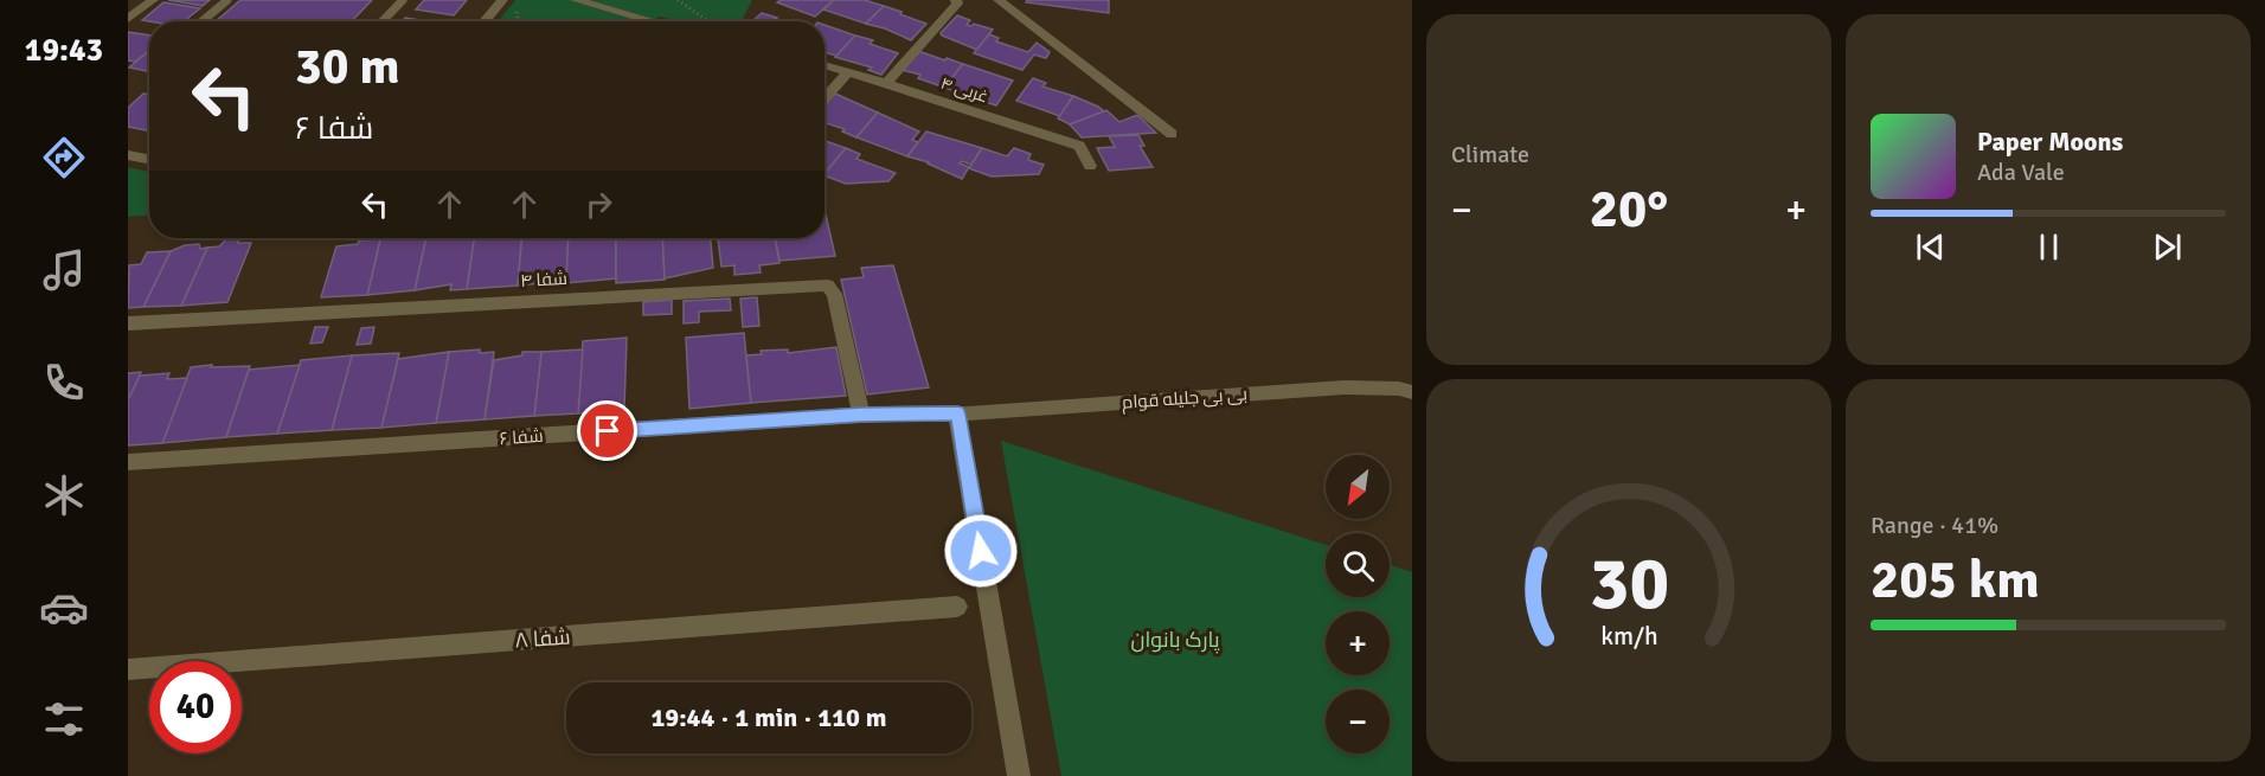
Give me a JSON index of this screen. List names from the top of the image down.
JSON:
{
  "streets": {
    "street": [
      "غربی ۴",
      "شفا ۴",
      "بی بی جلیله قوام",
      "شفا ۶",
      "شفا ۸"
    ]
  },
  "crossings": [
    ["شفا ۴", "شفا ۶"],
    ["بی بی جلیله قوام", "شفا ۶"]
  ],
  "parks": ["پارک بانوان"],
  "north": "bottom left",
  "page": {
    "tabs": "19:43",
    "tile": [
      "Climate",
      ["Range · 41%", "205 km"]
    ],
    "turn": ["30 m", "شفا ۶"],
    "song": ["Paper Moons", "Ada Vale"],
    "heat": ["−", "20°", "+"],
    "map_buttons": ["+", "−"],
    "limit": "40",
    "trip": "19:44 · 1 min · 110 m",
    "gauge": ["30", "km/h"]
  }
}
